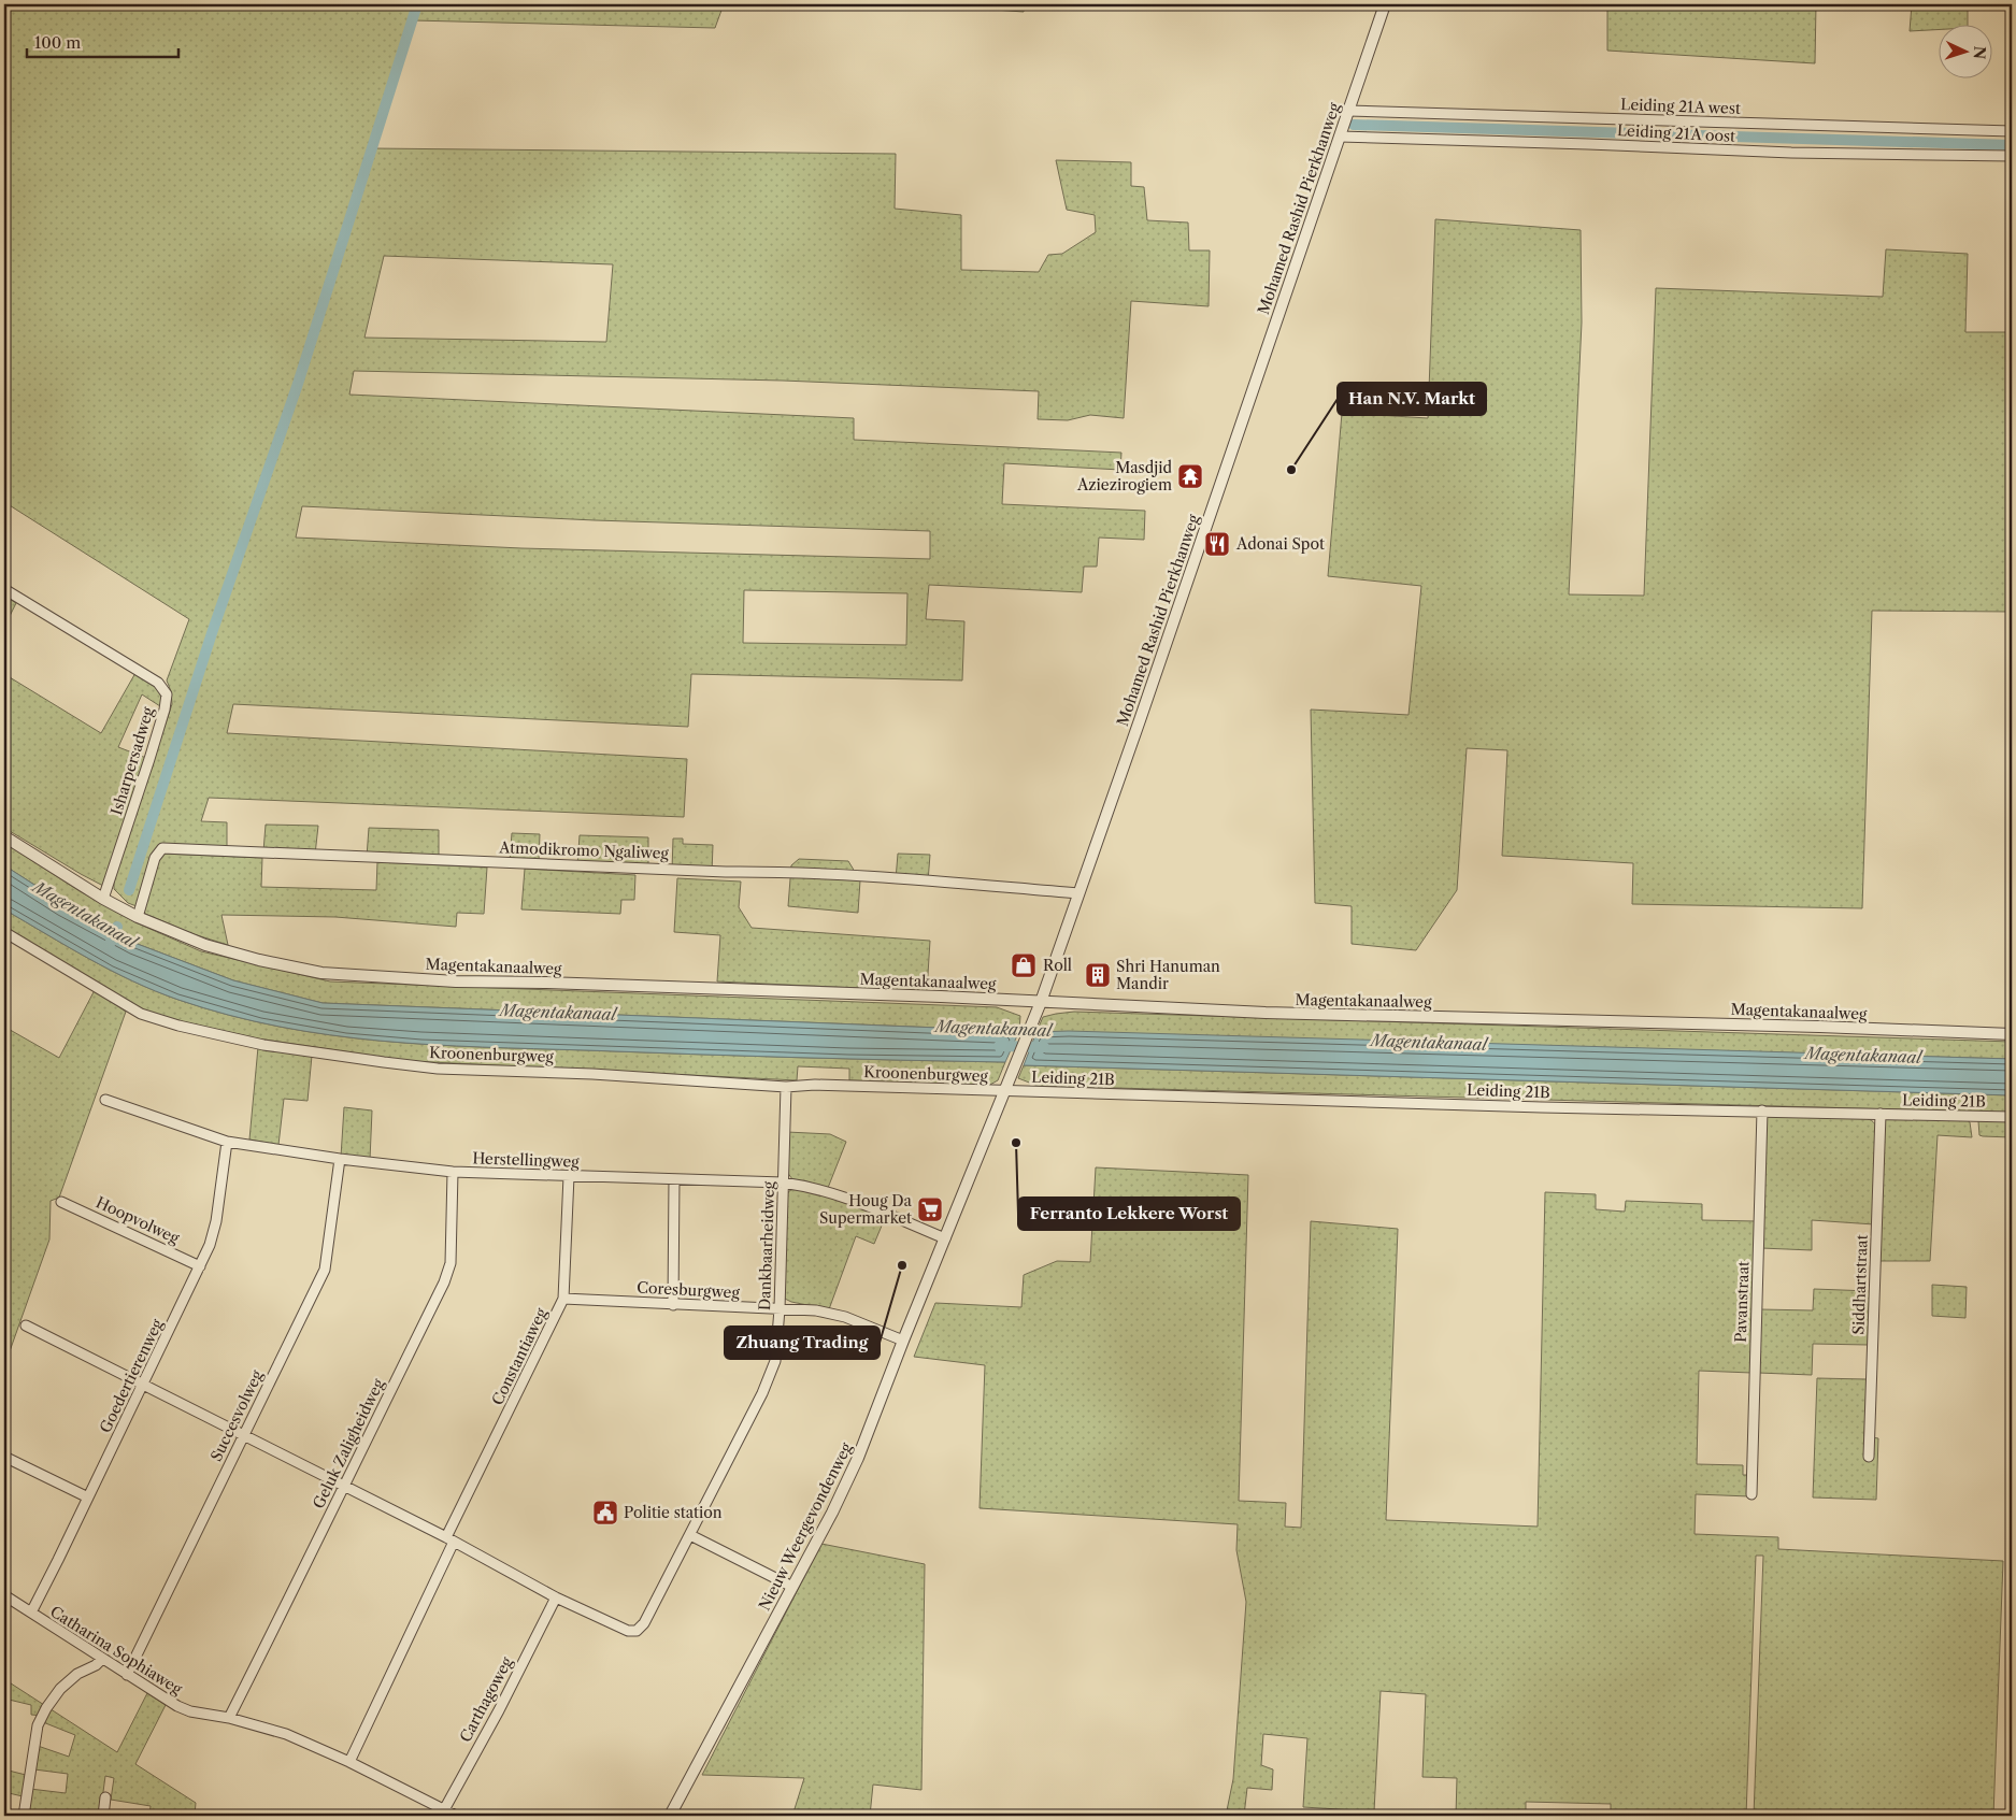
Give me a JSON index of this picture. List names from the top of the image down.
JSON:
{
  "streets": {
    "street": [
      "Leiding 21A west",
      "Leiding 21A oost",
      "Mohamed Rashid Pierkhanweg",
      "Isharpersadweg",
      "Atmodikromo Ngaliweg",
      "Magentakanaalweg",
      "Kroonenburgweg",
      "Leiding 21B",
      "Herstellingweg",
      "Hoopvolweg",
      "Dankbaarheidweg",
      "Siddhartstraat",
      "Coresburgweg",
      "Pavanstraat",
      "Constantiaweg",
      "Goedertierenweg",
      "Succesvolweg",
      "Geluk Zaligheidweg",
      "Nieuw Weergevondenweg",
      "Catharina Sophiaweg",
      "Carthagoweg"
    ]
  },
  "crossings": [
    ["Leiding 21A west", "Mohamed Rashid Pierkhanweg"],
    ["Leiding 21A oost", "Mohamed Rashid Pierkhanweg"],
    ["Mohamed Rashid Pierkhanweg", "Atmodikromo Ngaliweg"],
    ["Mohamed Rashid Pierkhanweg", "Magentakanaalweg"],
    ["Mohamed Rashid Pierkhanweg", "Nieuw Weergevondenweg"],
    ["Isharpersadweg", "Magentakanaalweg"],
    ["Atmodikromo Ngaliweg", "Magentakanaalweg"],
    ["Magentakanaalweg", "Nieuw Weergevondenweg"],
    ["Kroonenburgweg", "Leiding 21B"],
    ["Kroonenburgweg", "Dankbaarheidweg"],
    ["Kroonenburgweg", "Nieuw Weergevondenweg"],
    ["Leiding 21B", "Siddhartstraat"],
    ["Leiding 21B", "Pavanstraat"],
    ["Leiding 21B", "Nieuw Weergevondenweg"],
    ["Herstellingweg", "Dankbaarheidweg"],
    ["Herstellingweg", "Constantiaweg"],
    ["Herstellingweg", "Goedertierenweg"],
    ["Herstellingweg", "Succesvolweg"],
    ["Herstellingweg", "Geluk Zaligheidweg"],
    ["Herstellingweg", "Nieuw Weergevondenweg"],
    ["Hoopvolweg", "Goedertierenweg"],
    ["Dankbaarheidweg", "Coresburgweg"],
    ["Dankbaarheidweg", "Carthagoweg"],
    ["Coresburgweg", "Constantiaweg"],
    ["Coresburgweg", "Nieuw Weergevondenweg"],
    ["Constantiaweg", "Catharina Sophiaweg"],
    ["Goedertierenweg", "Catharina Sophiaweg"],
    ["Succesvolweg", "Catharina Sophiaweg"],
    ["Geluk Zaligheidweg", "Catharina Sophiaweg"],
    ["Catharina Sophiaweg", "Carthagoweg"]
  ],
  "water": ["Magentakanaal"],
  "places": {
    "other": ["Han N.V. Markt", "Ferranto Lekkere Worst", "Zhuang Trading"],
    "temple": ["Masdjid Aziezirogiem"],
    "restaurant": ["Adonai Spot"],
    "shop": ["Roll"],
    "building": ["Shri Hanuman Mandir"],
    "supermarket": ["Houg Da Supermarket"],
    "public building": ["Politie station"]
  },
  "scale_bar": "100 m",
  "north": "right"
}
